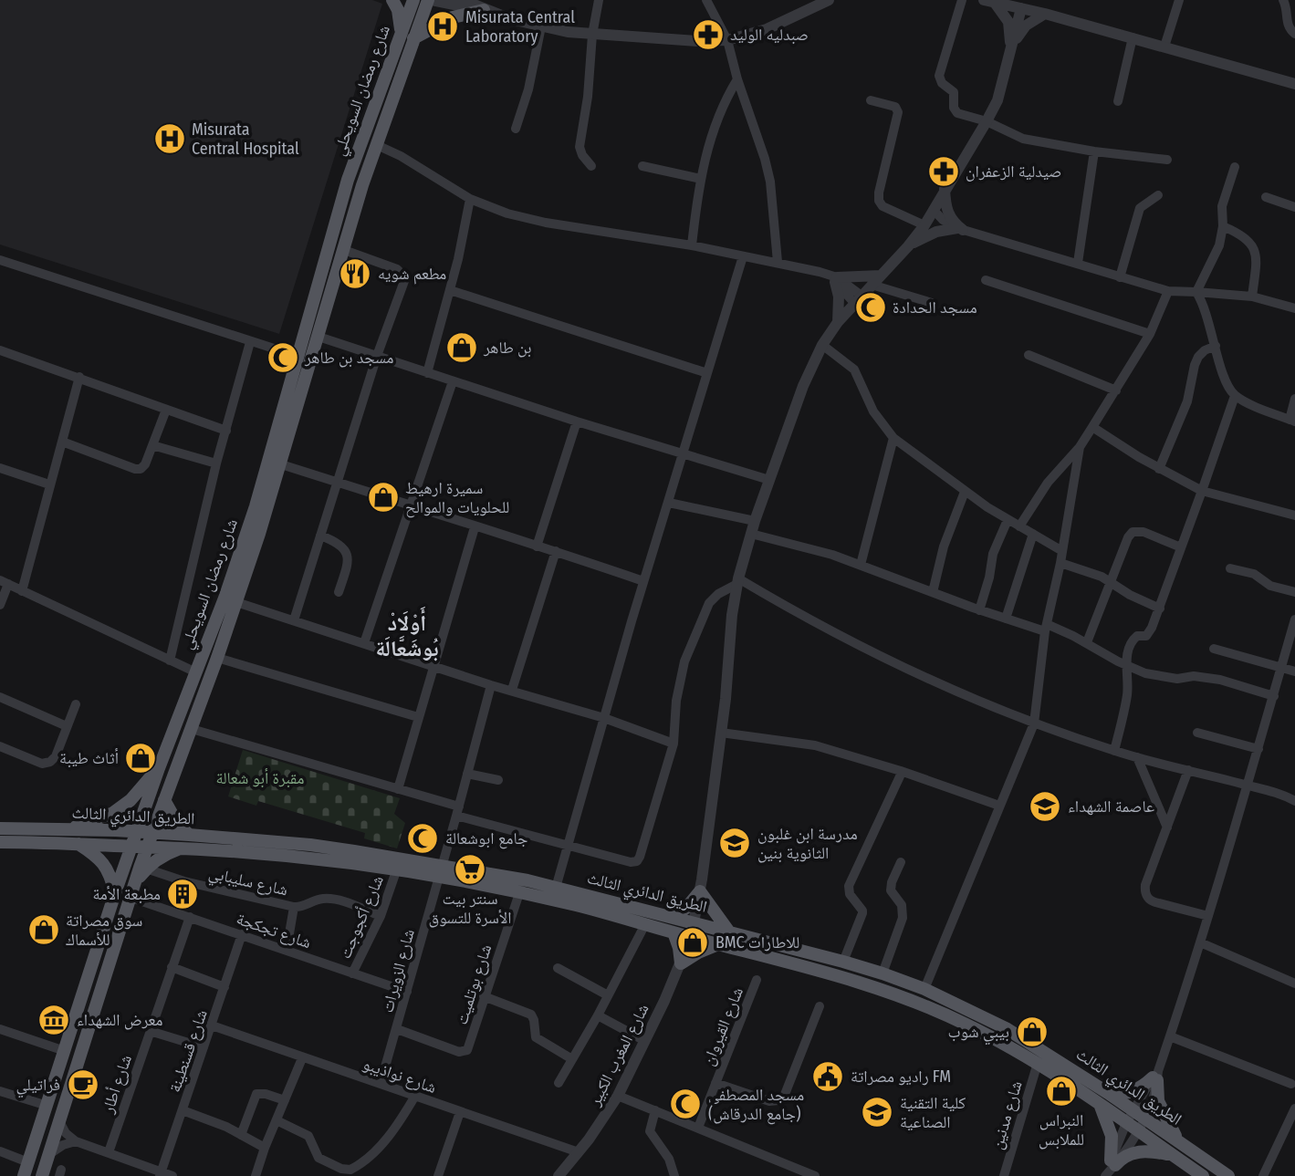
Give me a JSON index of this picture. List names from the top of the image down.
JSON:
{
  "streets": {
    "main road": ["شارع رمضان السويحلي", "الطريق الدائري الثالث"],
    "street": [
      "شارع سليبابي",
      "شارع أكجوجت",
      "شارع تجكجة",
      "شارع الزويرات",
      "شارع بوتلميت",
      "شارع القيروان",
      "شارع قسنطينة",
      "شارع المغرب الكبير",
      "شارع نواذيبو",
      "شارع أطار",
      "شارع مدنين"
    ]
  },
  "crossings": [
    ["شارع رمضان السويحلي", "الطريق الدائري الثالث"],
    ["شارع رمضان السويحلي", "شارع تجكجة"],
    ["الطريق الدائري الثالث", "شارع أكجوجت"],
    ["الطريق الدائري الثالث", "شارع الزويرات"],
    ["الطريق الدائري الثالث", "شارع بوتلميت"],
    ["الطريق الدائري الثالث", "شارع المغرب الكبير"],
    ["الطريق الدائري الثالث", "شارع مدنين"],
    ["شارع سليبابي", "شارع أكجوجت"],
    ["شارع أكجوجت", "شارع تجكجة"],
    ["شارع تجكجة", "شارع الزويرات"],
    ["شارع تجكجة", "شارع قسنطينة"],
    ["شارع تجكجة", "شارع أطار"],
    ["شارع الزويرات", "شارع بوتلميت"],
    ["شارع الزويرات", "شارع نواذيبو"],
    ["شارع قسنطينة", "شارع نواذيبو"],
    ["شارع المغرب الكبير", "شارع نواذيبو"]
  ],
  "districts": ["أَوْلَادْ بُوشَعَّالَة"],
  "parks": ["مقبرة أبو شعالة"],
  "places": {
    "hospital": ["Misurata Central Laboratory", "Misurata Central Hospital"],
    "pharmacy": ["صبدليه الوليد", "صيدلية الزعفران"],
    "restaurant": ["مطعم شويه"],
    "mosque": [
      "مسجد الحدادة",
      "مسجد بن طاهر",
      "جامع ابوشعالة",
      "مسجد المصطفى (جامع الدرقاش)"
    ],
    "shop": [
      "بن طاهر",
      "سميرة ارهيط للحلويات والموالح",
      "أثاث طيبة",
      "سوق مصراتة للأسماك",
      "BMC للاطارات",
      "بيبي شوب",
      "النبراس للملابس"
    ],
    "school or university": ["عاصمة الشهداء", "مدرسة ابن غلبون الثانوية بنين", "كلية التقنية الصناعية"],
    "supermarket": ["سنتر بيت الأسرة للتسوق"],
    "building": ["مطبعة الأمة"],
    "museum": ["معرض الشهداء"],
    "public building": ["راديو مصراتة FM"],
    "cafe": ["فراتيلي"]
  }
}
